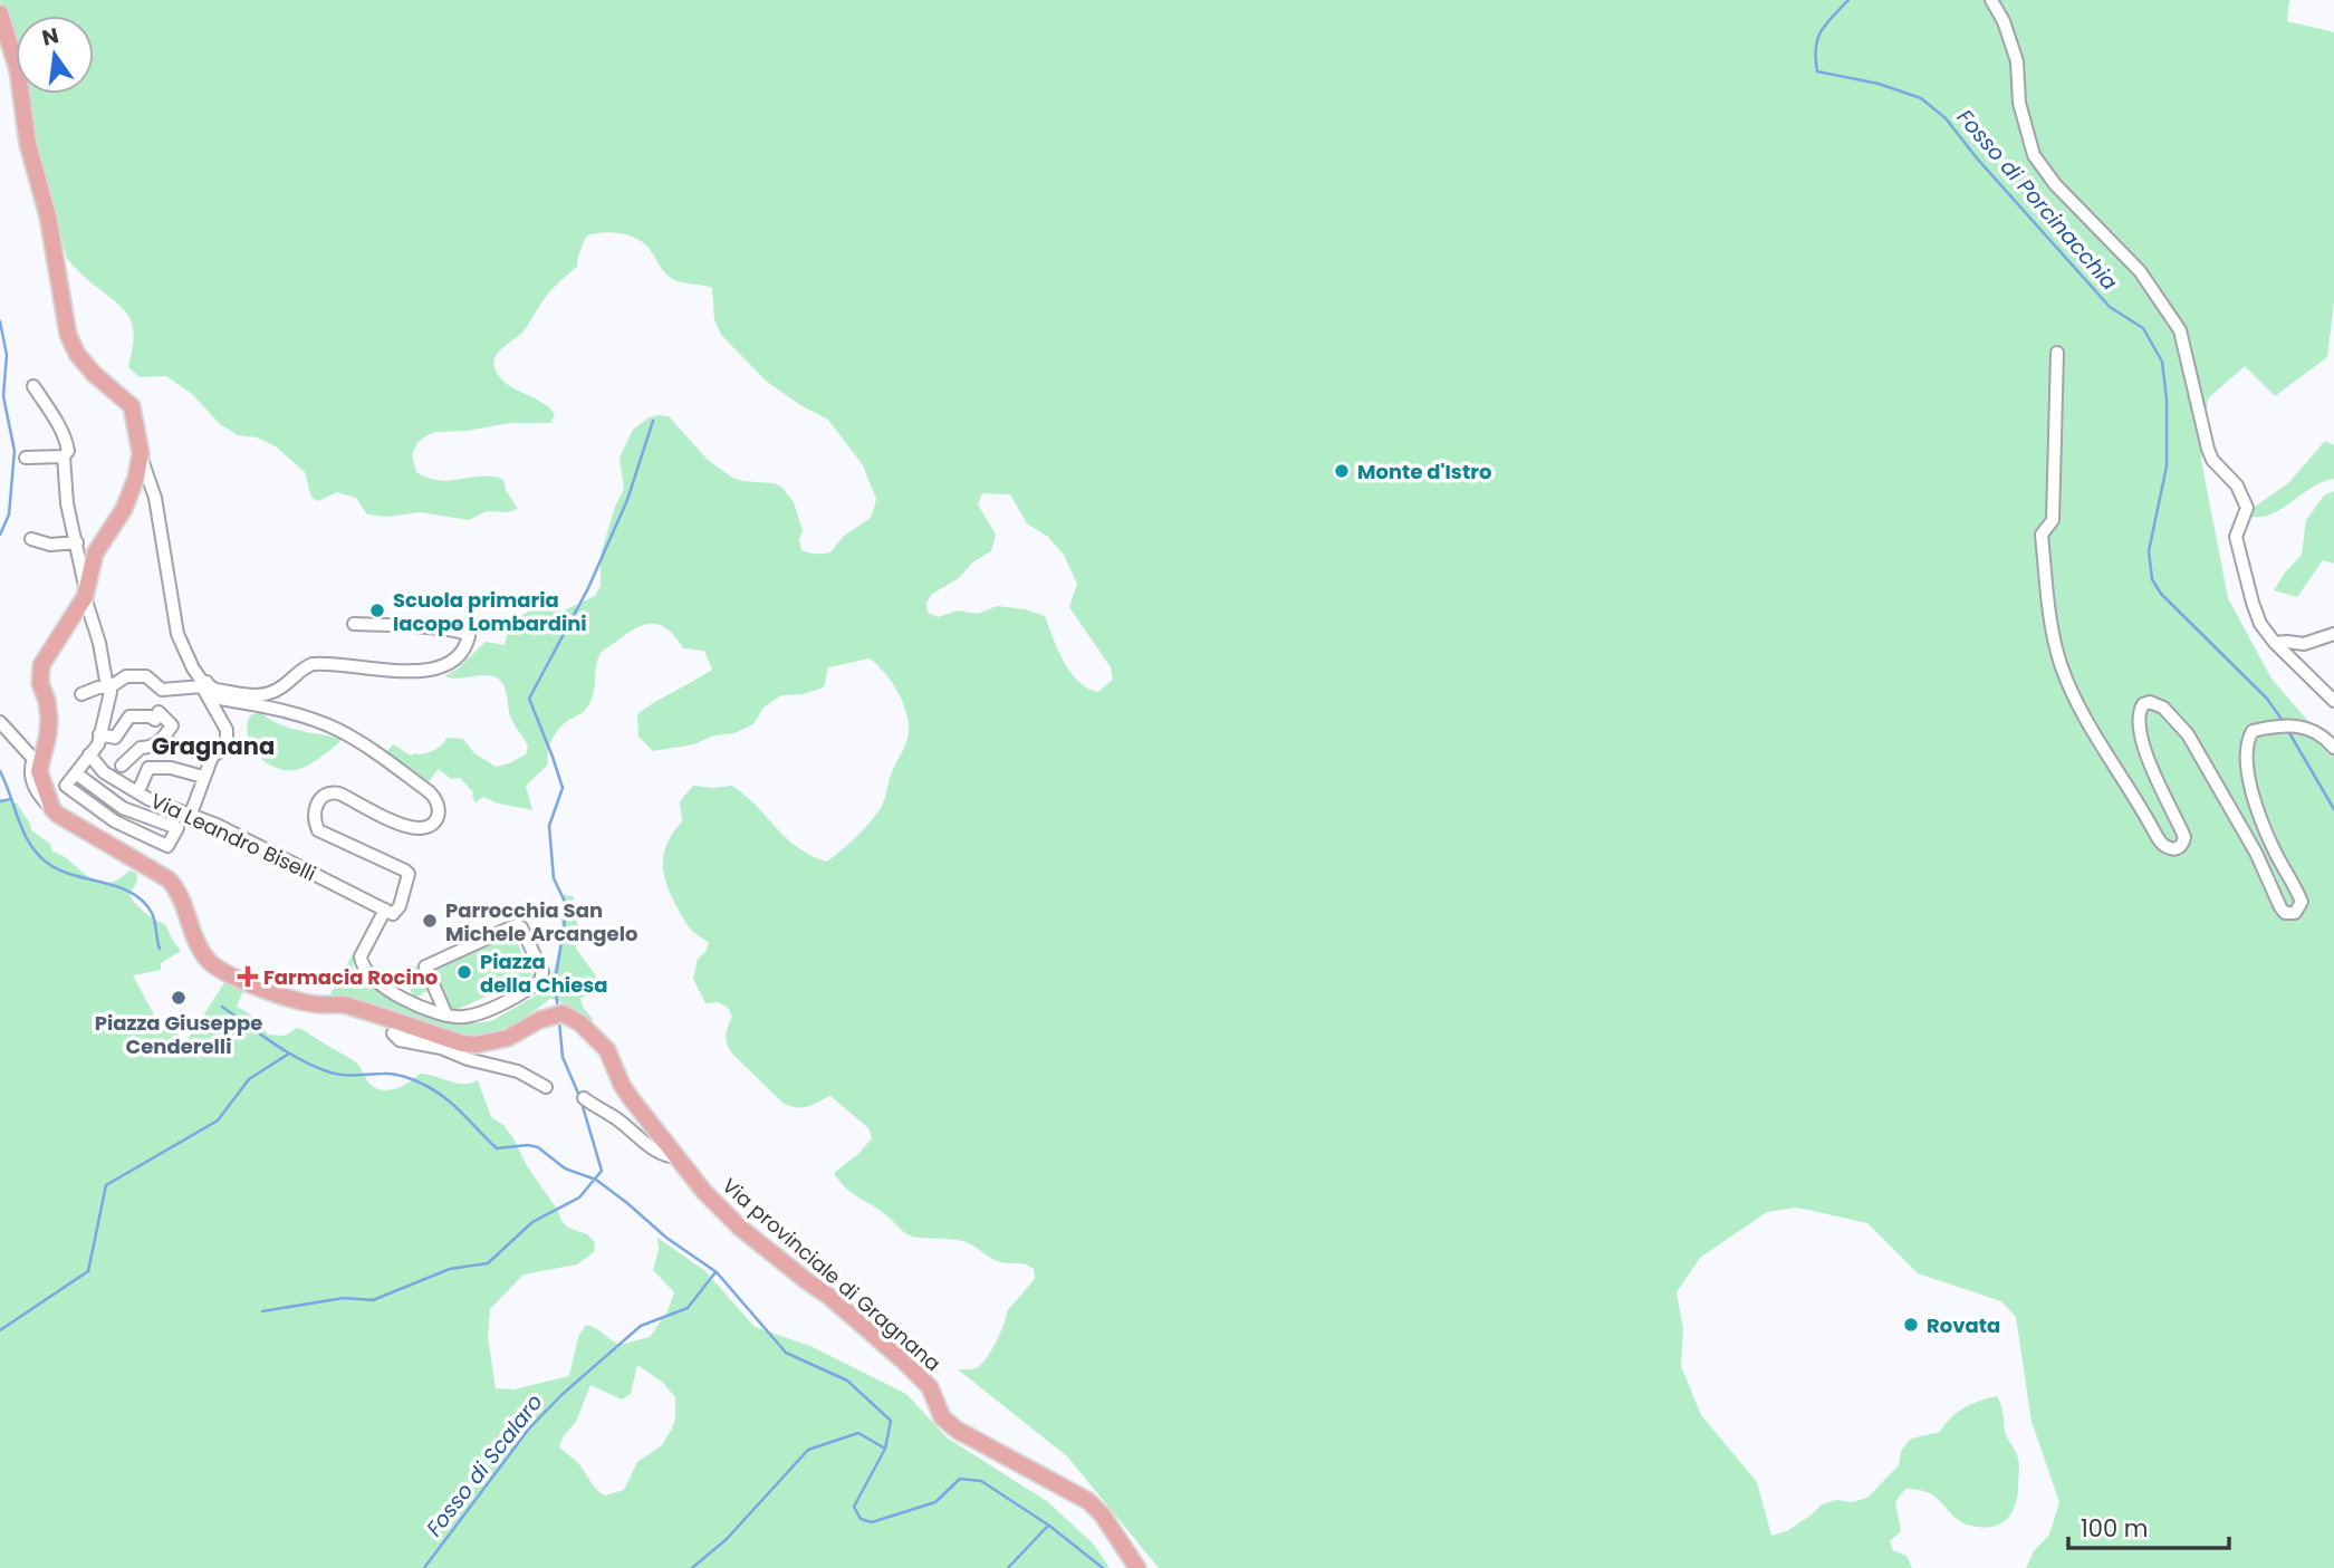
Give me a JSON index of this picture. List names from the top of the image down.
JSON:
{
  "streets": {
    "main road": ["Via provinciale di Gragnana"],
    "street": ["Via Leandro Biselli"]
  },
  "districts": ["Gragnana"],
  "water": ["Fosso di Porcinacchia", "Fosso di Scalaro"],
  "places": {
    "other": [
      "Monte d'Istro",
      "Scuola primaria Iacopo Lombardini",
      "Parrocchia San Michele Arcangelo",
      "Piazza della Chiesa",
      "Piazza Giuseppe Cenderelli",
      "Rovata"
    ],
    "health": ["Farmacia Rocino"]
  },
  "scale_bar": "100 m",
  "north": "top"
}
